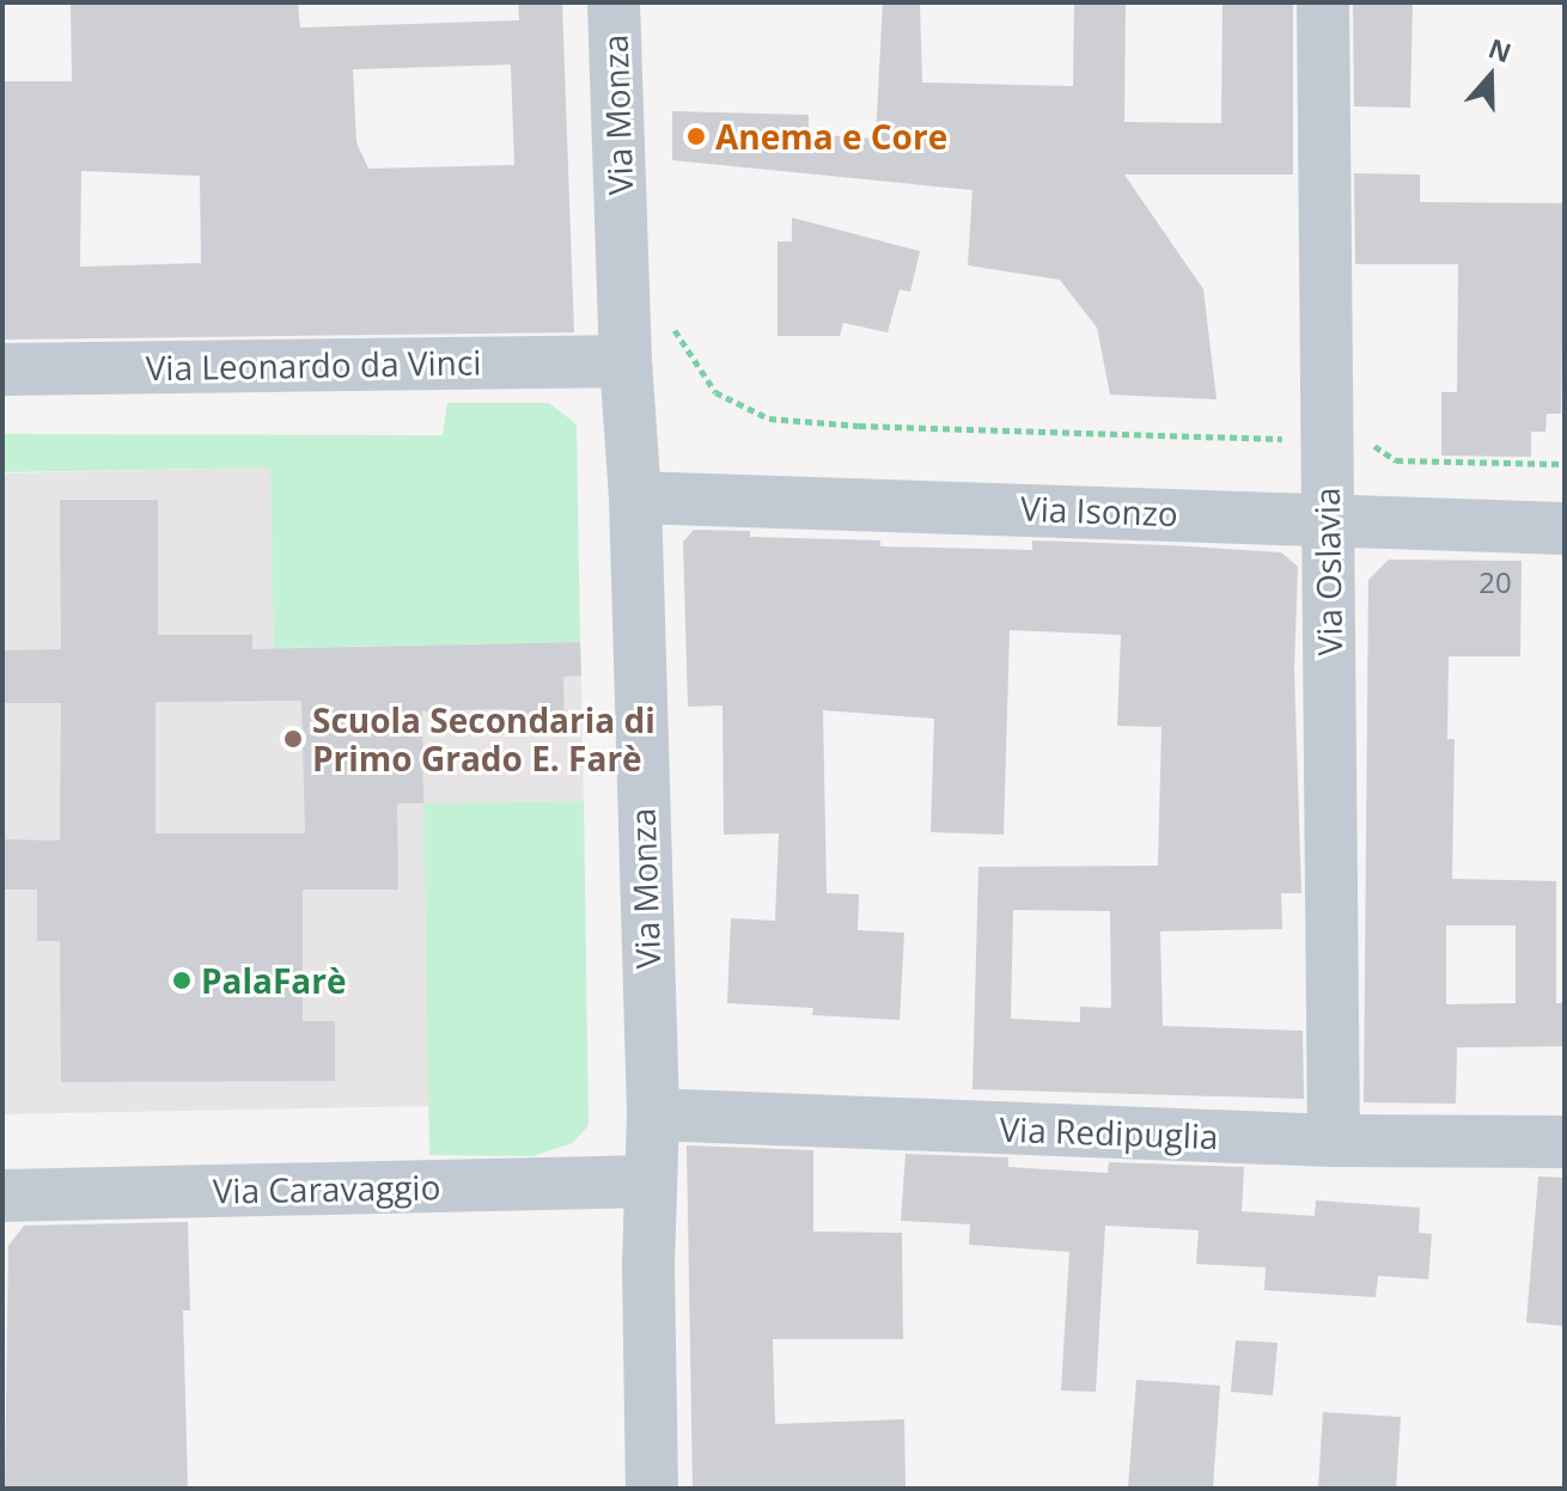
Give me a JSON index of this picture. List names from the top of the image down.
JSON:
{
  "streets": {
    "street": [
      "Via Monza",
      "Via Leonardo da Vinci",
      "Via Isonzo",
      "Via Oslavia",
      "Via Redipuglia",
      "Via Caravaggio"
    ]
  },
  "crossings": [
    ["Via Monza", "Via Leonardo da Vinci"],
    ["Via Monza", "Via Isonzo"],
    ["Via Monza", "Via Redipuglia"],
    ["Via Monza", "Via Caravaggio"],
    ["Via Isonzo", "Via Oslavia"],
    ["Via Oslavia", "Via Redipuglia"]
  ],
  "places": ["Anema e Core", "Scuola Secondaria di Primo Grado E. Farè", "PalaFarè"],
  "house_numbers": ["20"],
  "north": "top"
}
